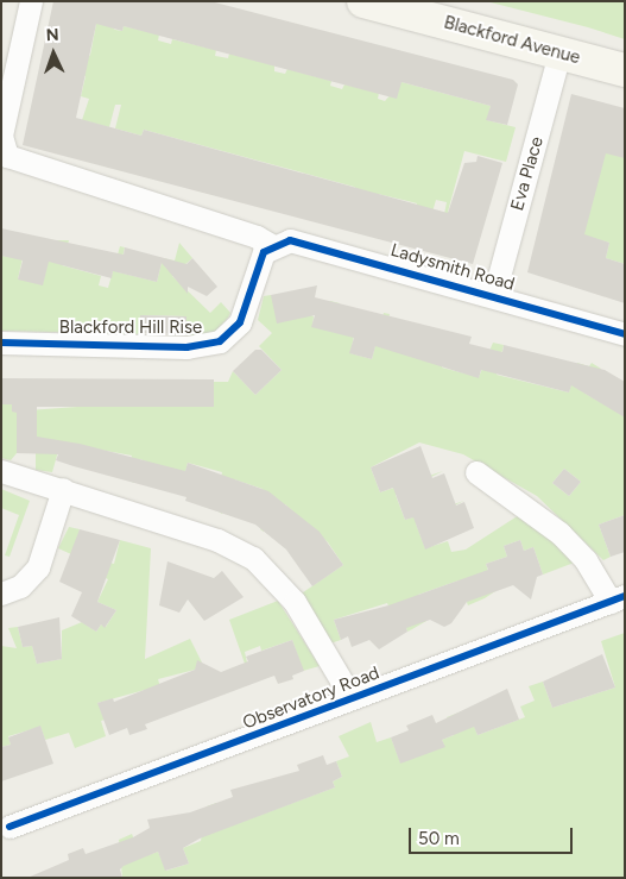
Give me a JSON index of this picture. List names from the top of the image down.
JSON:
{
  "streets": {
    "street": [
      "Blackford Avenue",
      "Eva Place",
      "Ladysmith Road",
      "Blackford Hill Rise",
      "Observatory Road"
    ]
  },
  "crossings": [
    ["Blackford Avenue", "Eva Place"],
    ["Eva Place", "Ladysmith Road"],
    ["Ladysmith Road", "Blackford Hill Rise"]
  ],
  "scale_bar": "50 m",
  "north": "top"
}
